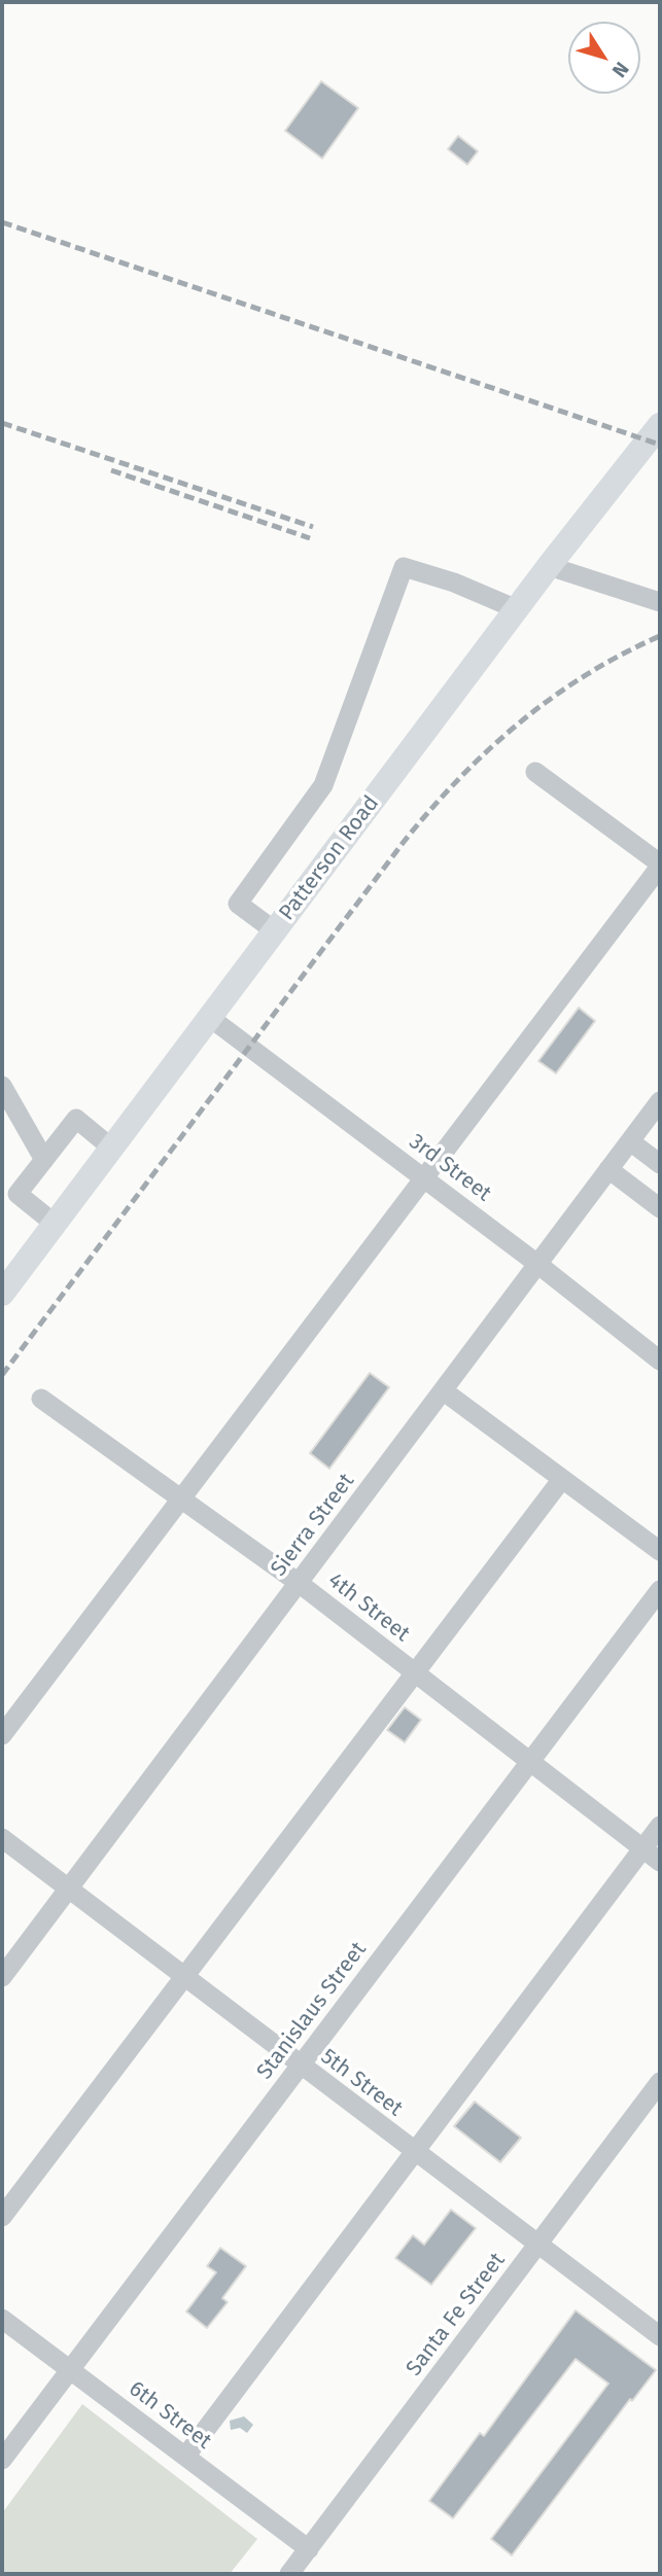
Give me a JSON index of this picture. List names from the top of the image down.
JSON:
{
  "streets": {
    "main road": ["Patterson Road"],
    "street": [
      "3rd Street",
      "Sierra Street",
      "4th Street",
      "Stanislaus Street",
      "5th Street",
      "Santa Fe Street",
      "6th Street"
    ]
  },
  "crossings": [
    ["Patterson Road", "3rd Street"],
    ["3rd Street", "Sierra Street"],
    ["Sierra Street", "4th Street"],
    ["Sierra Street", "5th Street"],
    ["4th Street", "Stanislaus Street"],
    ["Stanislaus Street", "5th Street"],
    ["Stanislaus Street", "6th Street"],
    ["5th Street", "Santa Fe Street"],
    ["Santa Fe Street", "6th Street"]
  ],
  "north": "bottom right"
}
